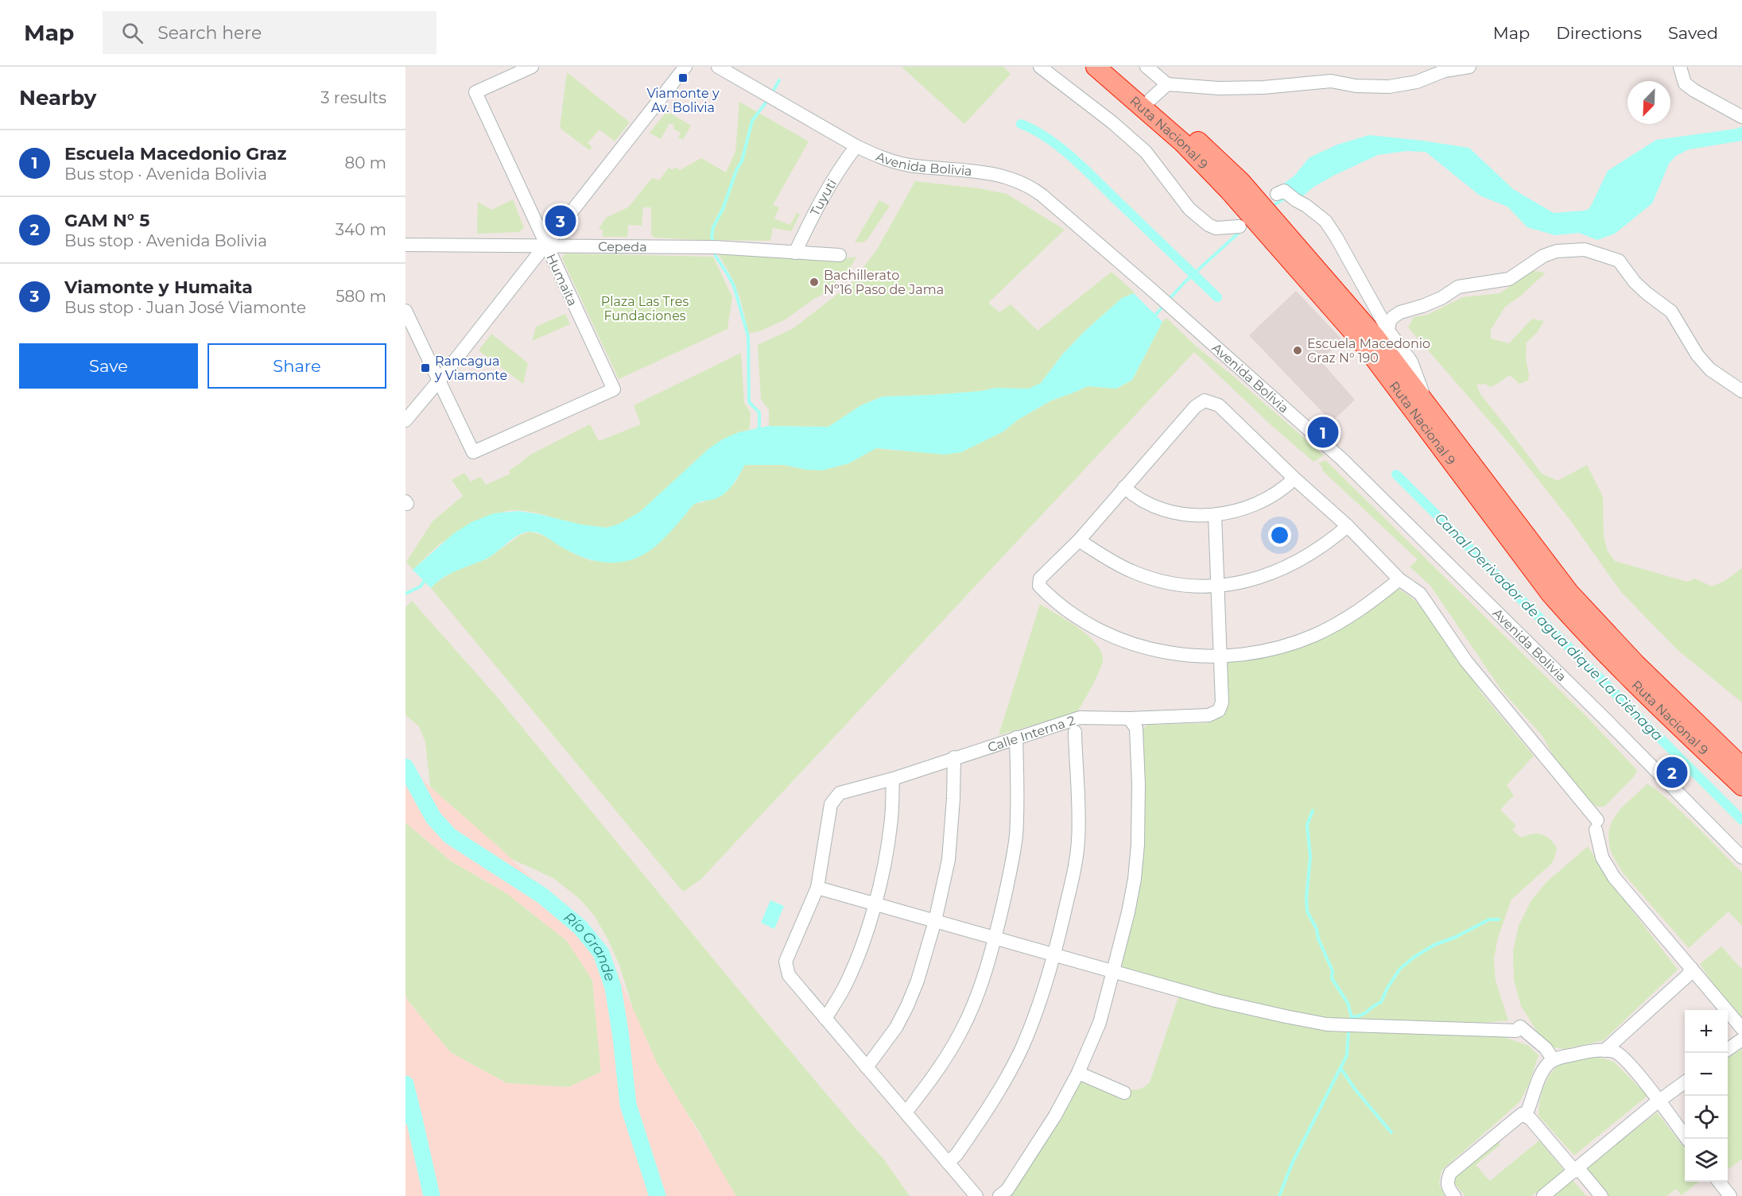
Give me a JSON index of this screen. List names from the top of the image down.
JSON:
{
  "streets": {
    "highway": ["Ruta Nacional 9"],
    "street": [
      "Avenida Bolivia",
      "Tuyuti",
      "Cepeda",
      "Humaita",
      "Calle Interna 2"
    ]
  },
  "crossings": [
    ["Avenida Bolivia", "Tuyuti"],
    ["Tuyuti", "Cepeda"],
    ["Cepeda", "Humaita"]
  ],
  "water": ["Canal Derivador de agua dique La Ciénaga", "Río Grande"],
  "parks": ["Plaza Las Tres Fundaciones"],
  "places": {
    "transit": ["Viamonte y Av. Bolivia", "Rancagua y Viamonte"],
    "other": ["Bachillerato Nº16 Paso de Jama", "Escuela Macedonio Graz N° 190"]
  },
  "north": "bottom left",
  "page": {
    "header": "Map",
    "search": "Search here",
    "nav": ["Map", "Directions", "Saved"],
    "heading": ["Nearby", "3 results"],
    "list": [
      {
        "mark": "1",
        "name": "Escuela Macedonio Graz",
        "note": "Bus stop · Avenida Bolivia",
        "value": "80 m"
      },
      {
        "mark": "2",
        "name": "GAM N° 5",
        "note": "Bus stop · Avenida Bolivia",
        "value": "340 m"
      },
      {
        "mark": "3",
        "name": "Viamonte y Humaita",
        "note": "Bus stop · Juan José Viamonte",
        "value": "580 m"
      }
    ],
    "pins": ["3", "1", "2"],
    "buttons": ["Save", "Share"],
    "map_buttons": ["+", "−"]
  }
}
